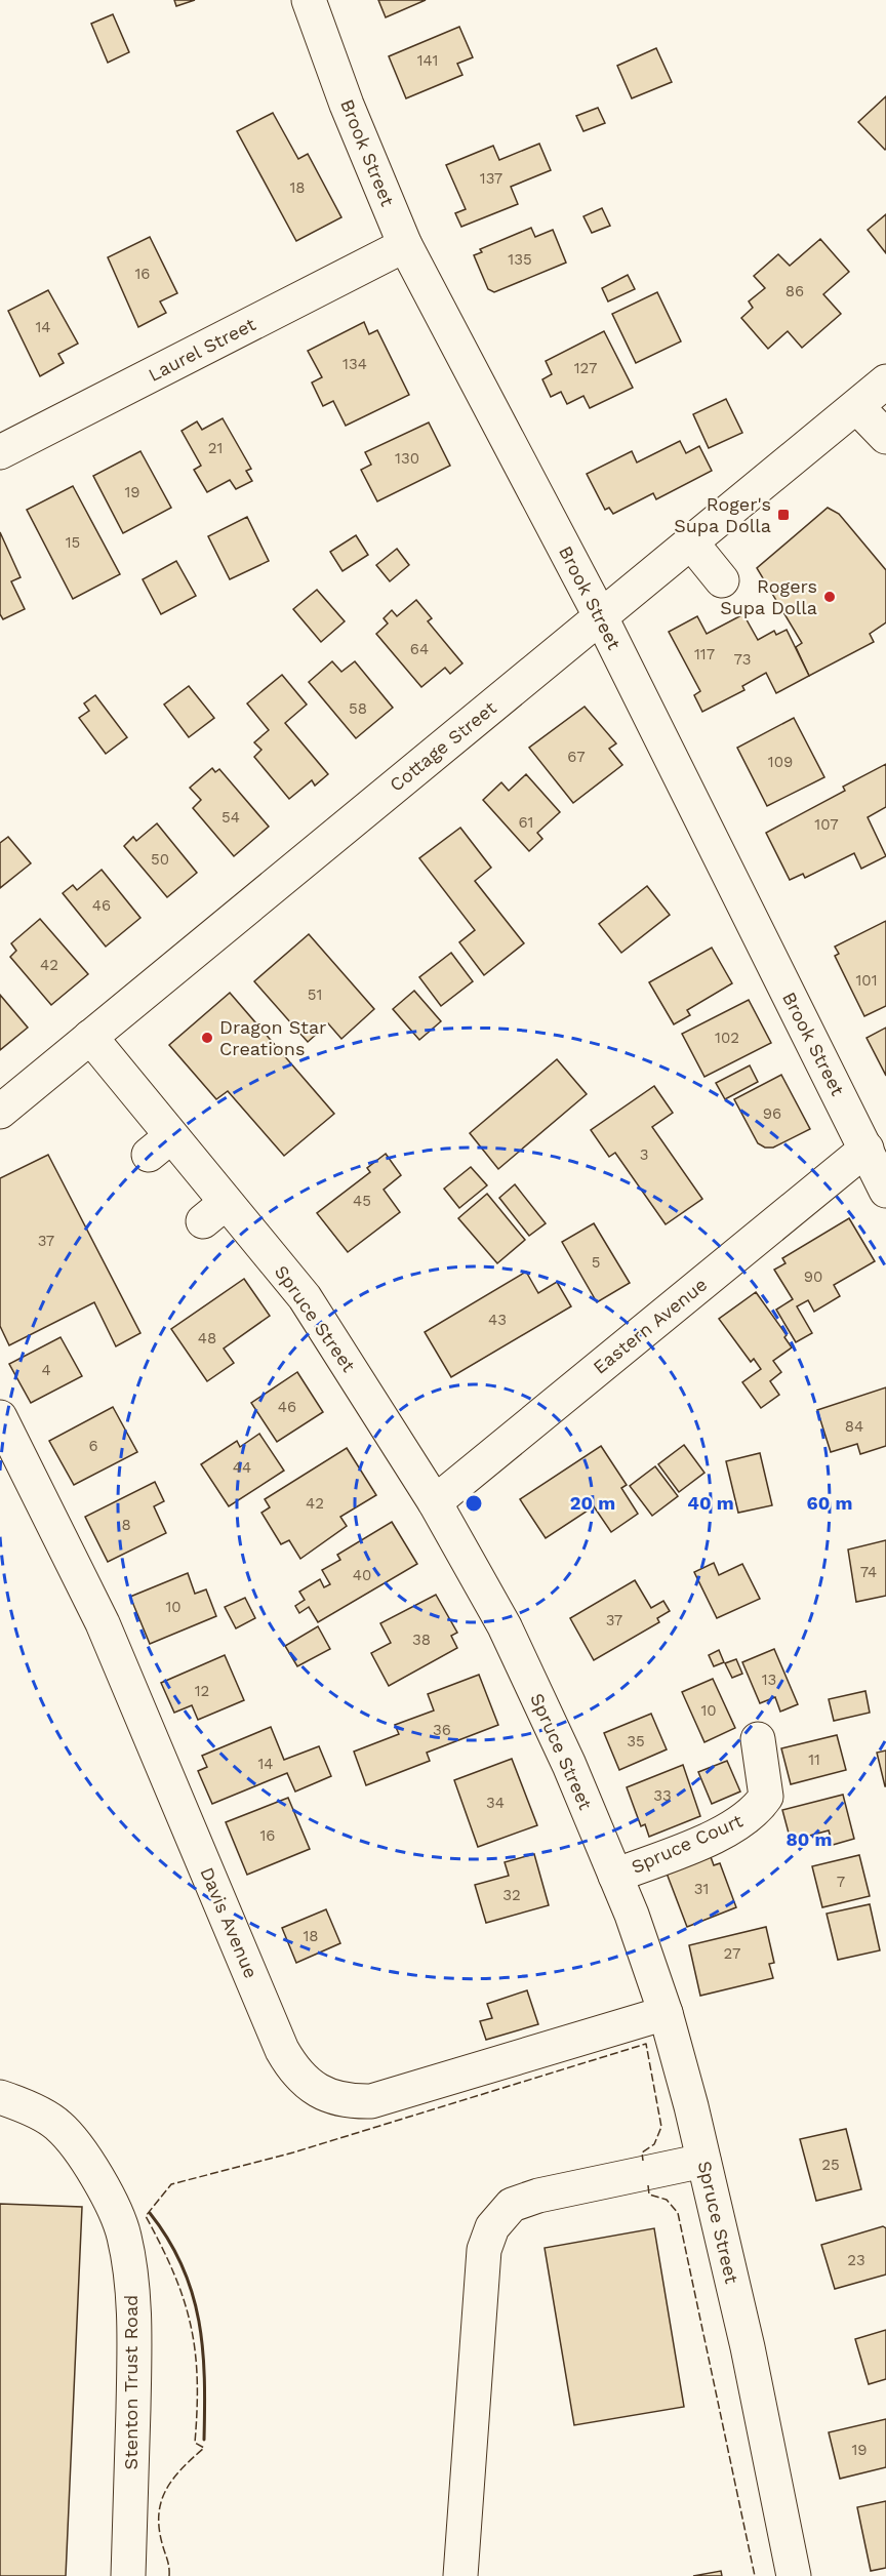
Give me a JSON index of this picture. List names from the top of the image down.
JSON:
{
  "streets": {
    "main road": [
      "Brook Street",
      "Laurel Street",
      "Cottage Street",
      "Spruce Street",
      "Eastern Avenue",
      "Spruce Court",
      "Davis Avenue",
      "Stenton Trust Road"
    ]
  },
  "crossings": [
    ["Brook Street", "Laurel Street"],
    ["Brook Street", "Cottage Street"],
    ["Brook Street", "Eastern Avenue"],
    ["Cottage Street", "Spruce Street"],
    ["Spruce Street", "Eastern Avenue"],
    ["Spruce Street", "Spruce Court"],
    ["Spruce Street", "Davis Avenue"]
  ],
  "places": {
    "transit": ["Roger's Supa Dolla"],
    "other": ["Rogers Supa Dolla", "Dragon Star Creations"]
  },
  "house_numbers": [
    "141",
    "137",
    "18",
    "135",
    "16",
    "86",
    "14",
    "134",
    "127",
    "21",
    "130",
    "19",
    "15",
    "64",
    "117",
    "73",
    "58",
    "67",
    "109",
    "54",
    "61",
    "107",
    "50",
    "46",
    "42",
    "101",
    "51",
    "102",
    "96",
    "3",
    "45",
    "37",
    "5",
    "90",
    "43",
    "48",
    "4",
    "46",
    "84",
    "6",
    "44",
    "42",
    "8",
    "74",
    "40",
    "10",
    "37",
    "38",
    "13",
    "12",
    "10",
    "36",
    "35",
    "11",
    "14",
    "33",
    "34",
    "16",
    "7",
    "31",
    "32",
    "18",
    "27",
    "25",
    "23",
    "19"
  ],
  "rings": [
    "20 m",
    "40 m",
    "60 m",
    "80 m"
  ]
}
